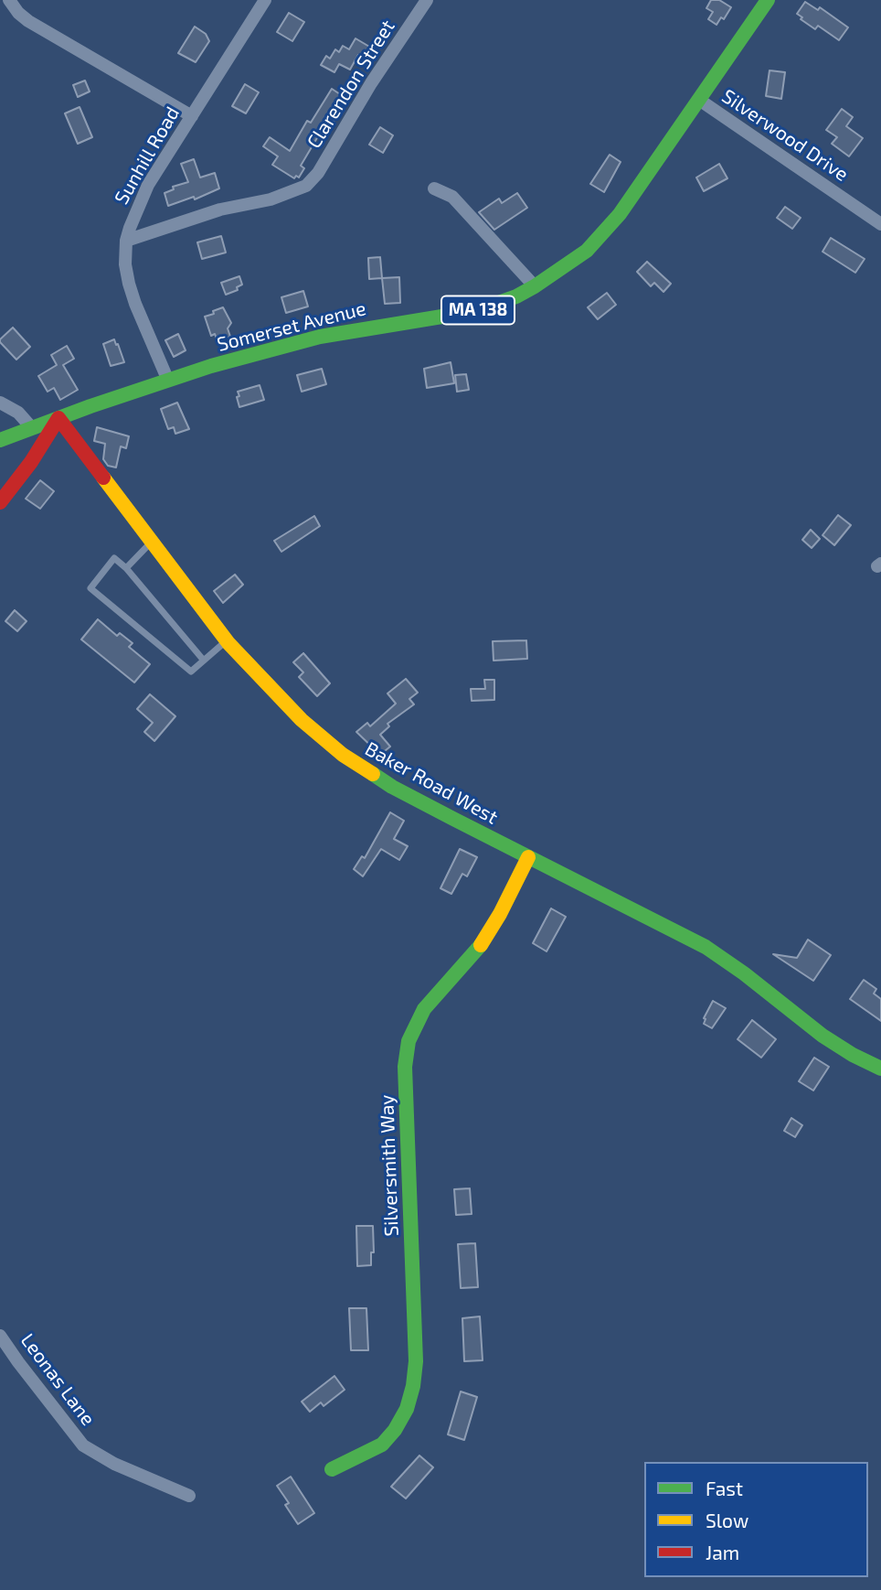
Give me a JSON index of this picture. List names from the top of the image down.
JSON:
{
  "streets": {
    "street": [
      "Clarendon Street",
      "Silverwood Drive",
      "Sunhill Road",
      "MA 138",
      "Somerset Avenue",
      "Baker Road West",
      "Silversmith Way",
      "Leonas Lane"
    ]
  },
  "crossings": [
    ["Clarendon Street", "Sunhill Road"],
    ["Silverwood Drive", "Somerset Avenue"],
    ["Sunhill Road", "Somerset Avenue"],
    ["MA 138", "Somerset Avenue"],
    ["MA 138", "Baker Road West"],
    ["Somerset Avenue", "Baker Road West"],
    ["Baker Road West", "Silversmith Way"]
  ],
  "legend": ["Fast", "Slow", "Jam"]
}
